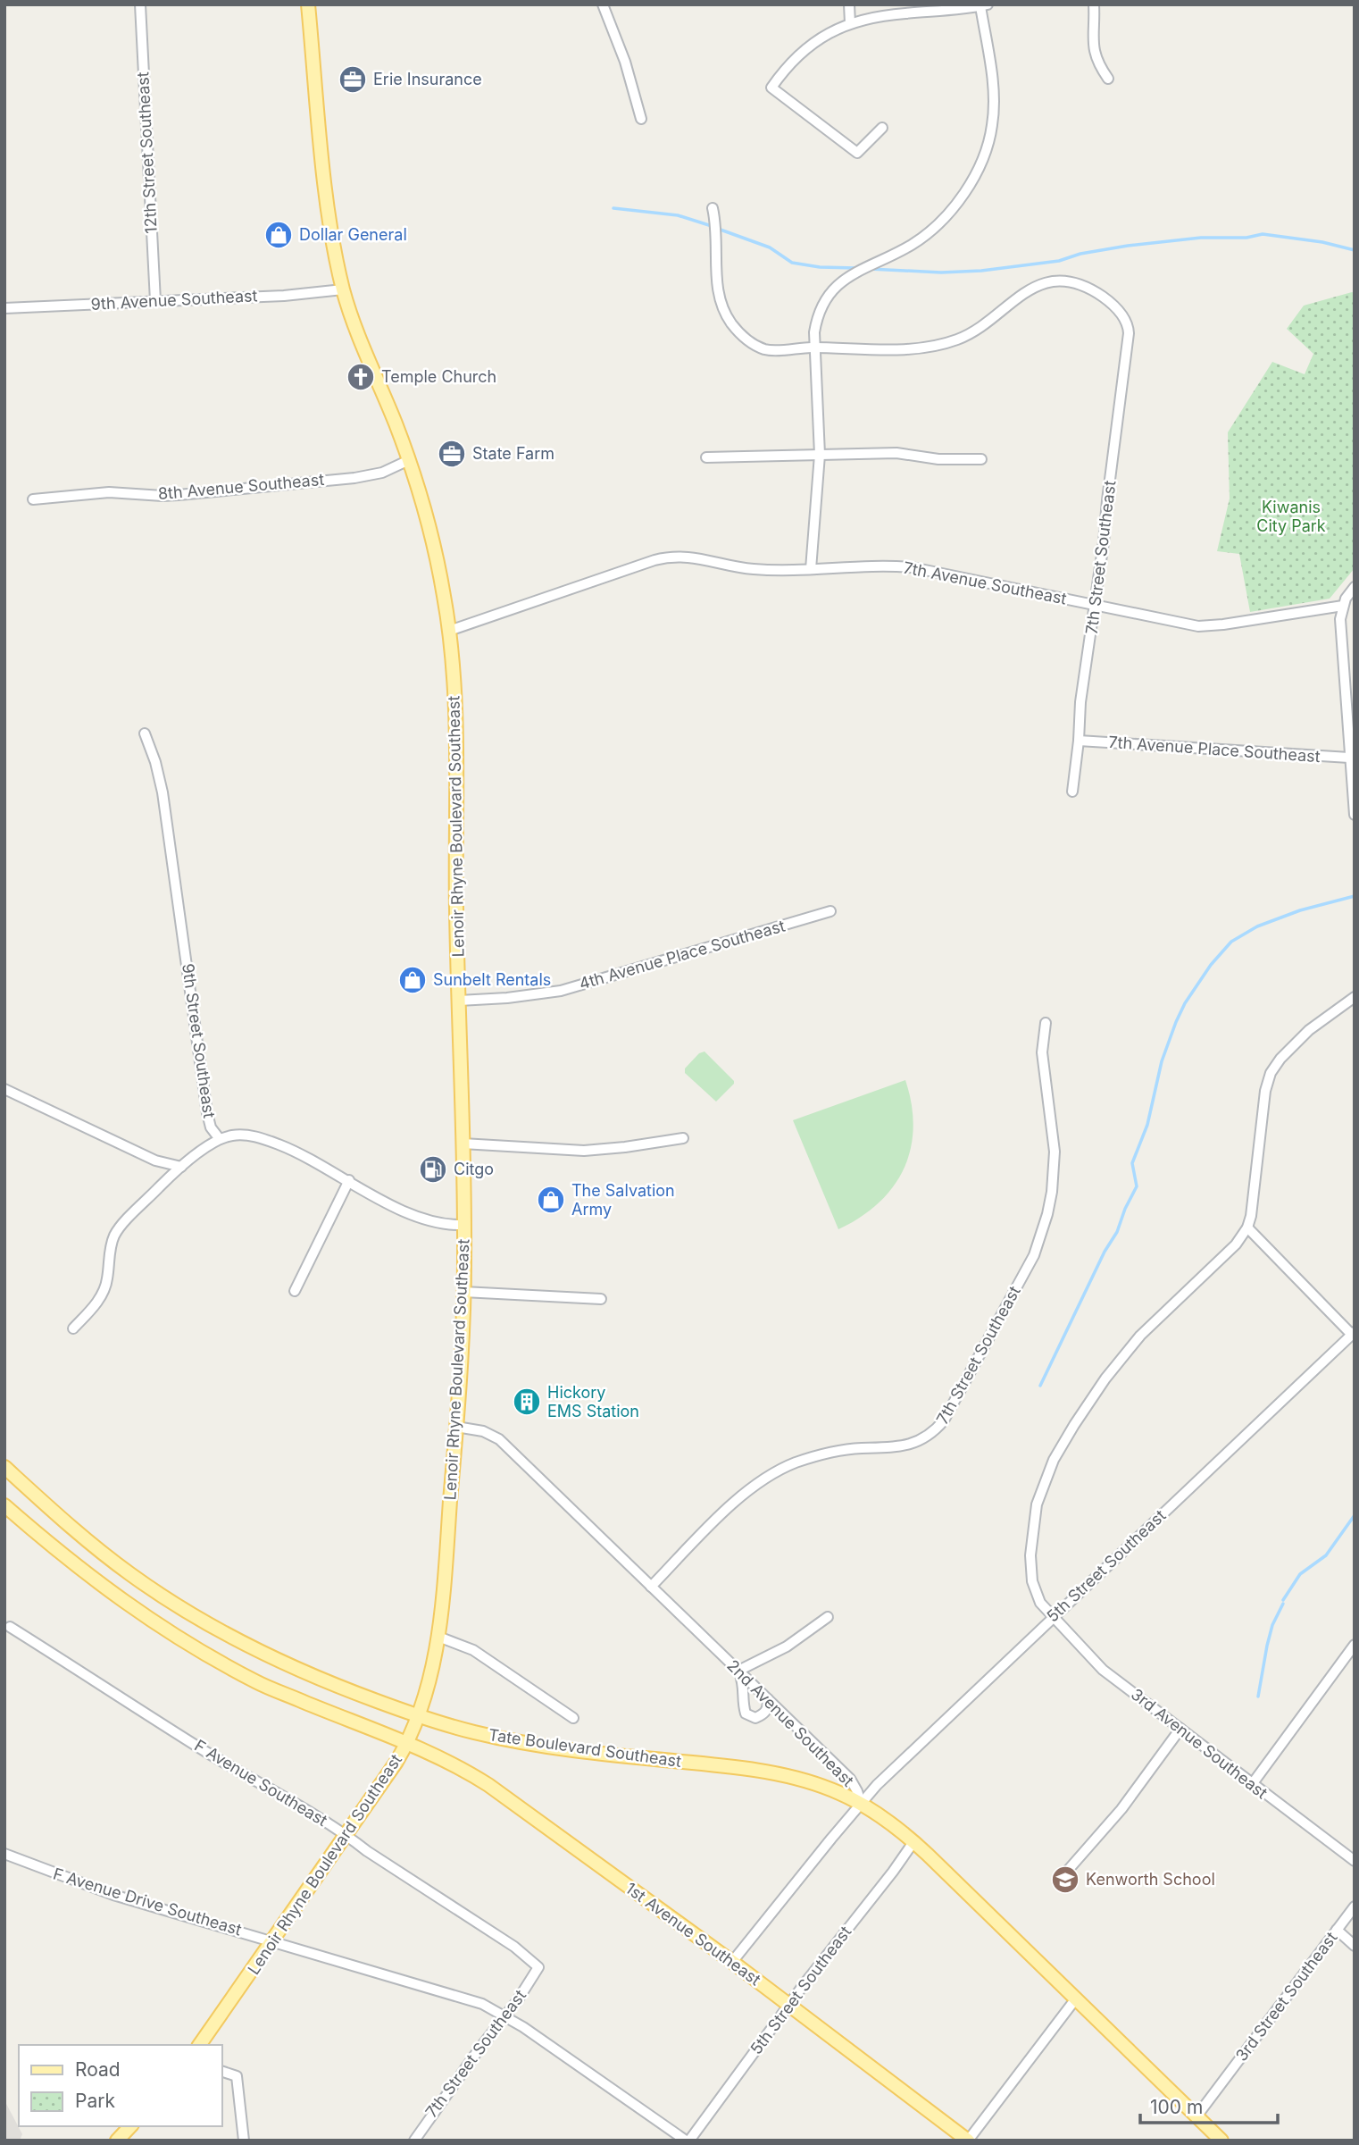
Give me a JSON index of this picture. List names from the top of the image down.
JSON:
{
  "streets": {
    "main road": [
      "Lenoir Rhyne Boulevard Southeast",
      "2nd Avenue Southeast",
      "Tate Boulevard Southeast",
      "1st Avenue Southeast"
    ],
    "street": [
      "12th Street Southeast",
      "9th Avenue Southeast",
      "8th Avenue Southeast",
      "7th Street Southeast",
      "7th Avenue Southeast",
      "7th Avenue Place Southeast",
      "4th Avenue Place Southeast",
      "9th Street Southeast",
      "5th Street Southeast",
      "3rd Avenue Southeast",
      "F Avenue Southeast",
      "F Avenue Drive Southeast",
      "3rd Street Southeast"
    ]
  },
  "crossings": [
    ["12th Street Southeast", "9th Avenue Southeast"],
    ["9th Avenue Southeast", "Lenoir Rhyne Boulevard Southeast"],
    ["8th Avenue Southeast", "Lenoir Rhyne Boulevard Southeast"],
    ["7th Street Southeast", "7th Avenue Southeast"],
    ["7th Street Southeast", "7th Avenue Place Southeast"],
    ["7th Street Southeast", "2nd Avenue Southeast"],
    ["7th Street Southeast", "F Avenue Southeast"],
    ["7th Street Southeast", "F Avenue Drive Southeast"],
    ["7th Avenue Southeast", "Lenoir Rhyne Boulevard Southeast"],
    ["Lenoir Rhyne Boulevard Southeast", "4th Avenue Place Southeast"],
    ["Lenoir Rhyne Boulevard Southeast", "2nd Avenue Southeast"],
    ["Lenoir Rhyne Boulevard Southeast", "Tate Boulevard Southeast"],
    ["Lenoir Rhyne Boulevard Southeast", "F Avenue Southeast"],
    ["Lenoir Rhyne Boulevard Southeast", "F Avenue Drive Southeast"],
    ["Lenoir Rhyne Boulevard Southeast", "1st Avenue Southeast"],
    ["5th Street Southeast", "2nd Avenue Southeast"],
    ["5th Street Southeast", "3rd Avenue Southeast"],
    ["5th Street Southeast", "Tate Boulevard Southeast"],
    ["5th Street Southeast", "1st Avenue Southeast"],
    ["2nd Avenue Southeast", "Tate Boulevard Southeast"],
    ["2nd Avenue Southeast", "3rd Street Southeast"]
  ],
  "parks": ["Kiwanis City Park"],
  "places": {
    "office": ["Erie Insurance", "State Farm"],
    "shop": ["Dollar General", "Sunbelt Rentals", "The Salvation Army"],
    "church": ["Temple Church"],
    "fuel station": ["Citgo"],
    "building": ["Hickory EMS Station"],
    "school or university": ["Kenworth School"]
  },
  "legend": ["Road", "Park"],
  "scale_bar": "100 m"
}
